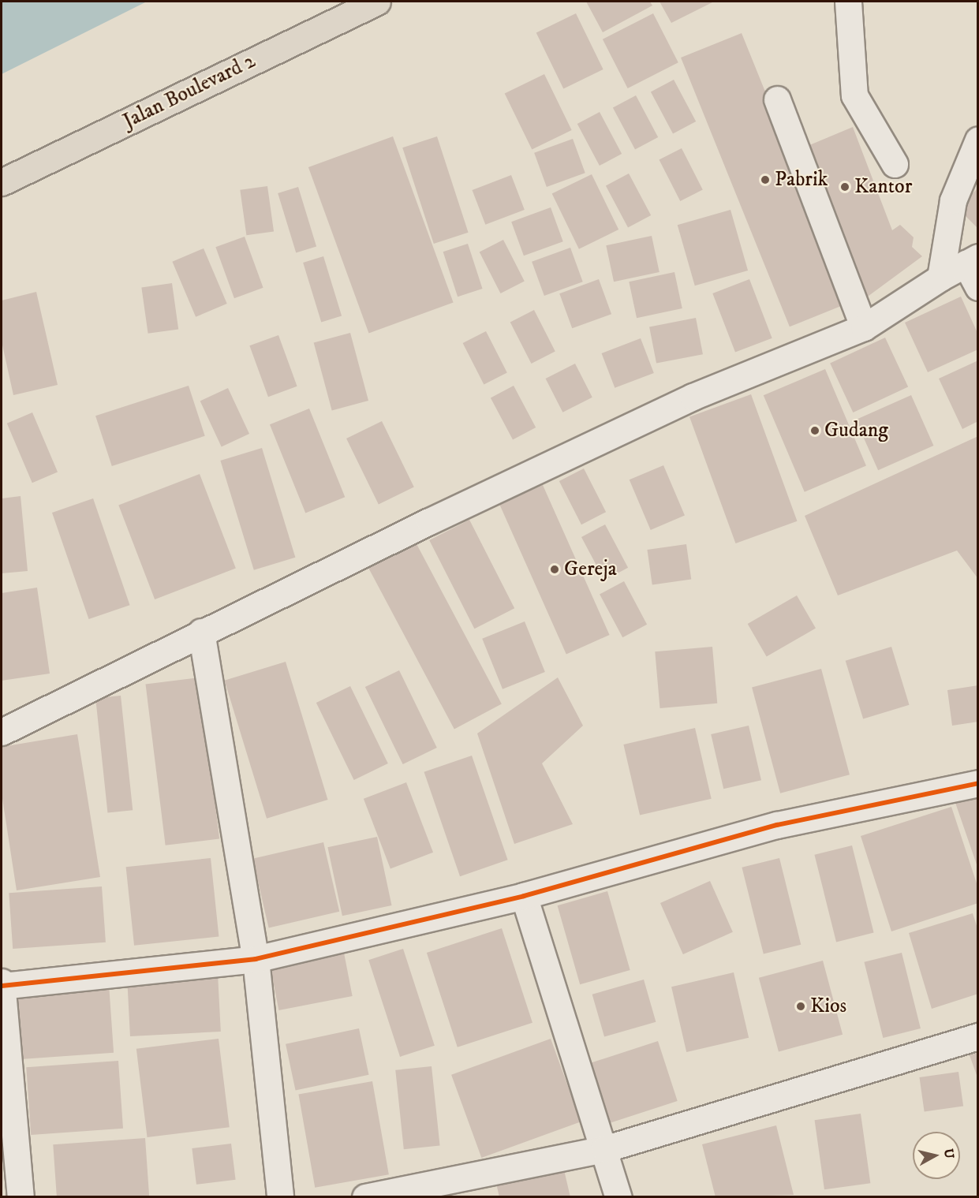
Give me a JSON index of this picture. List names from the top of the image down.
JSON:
{
  "streets": {
    "main road": ["Jalan Boulevard 2"]
  },
  "places": [
    "Pabrik",
    "Kantor",
    "Gudang",
    "Gereja",
    "Kios"
  ],
  "north": "right"
}
